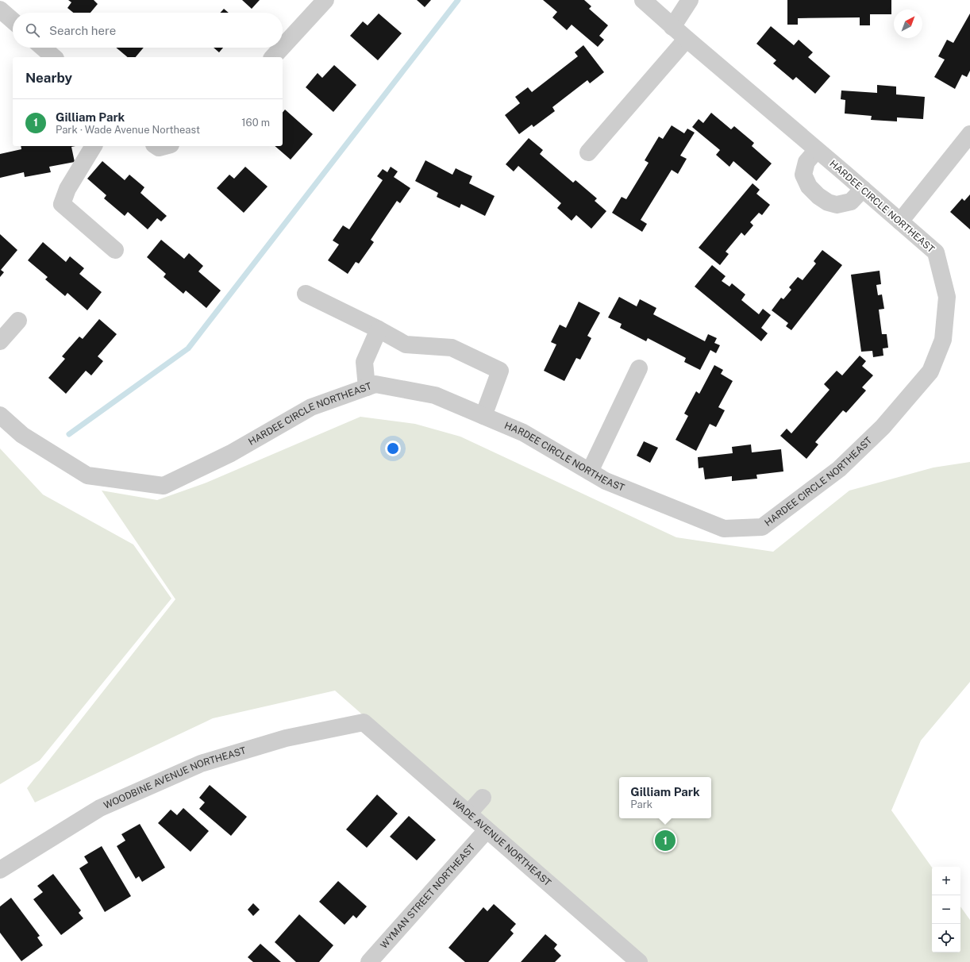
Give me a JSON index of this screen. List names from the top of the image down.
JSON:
{
  "streets": {
    "street": [
      "HARDEE CIRCLE NORTHEAST",
      "WOODBINE AVENUE NORTHEAST",
      "WADE AVENUE NORTHEAST",
      "WYMAN STREET NORTHEAST"
    ]
  },
  "crossings": [
    ["WOODBINE AVENUE NORTHEAST", "WADE AVENUE NORTHEAST"],
    ["WADE AVENUE NORTHEAST", "WYMAN STREET NORTHEAST"]
  ],
  "north": "top right",
  "page": {
    "search": "Search here",
    "heading": "Nearby",
    "list": [
      {
        "mark": "1",
        "name": "Gilliam Park",
        "note": "Park · Wade Avenue Northeast",
        "value": "160 m"
      }
    ],
    "popup": ["Gilliam Park", "Park"],
    "pins": "1",
    "map_buttons": ["+", "−"]
  }
}
